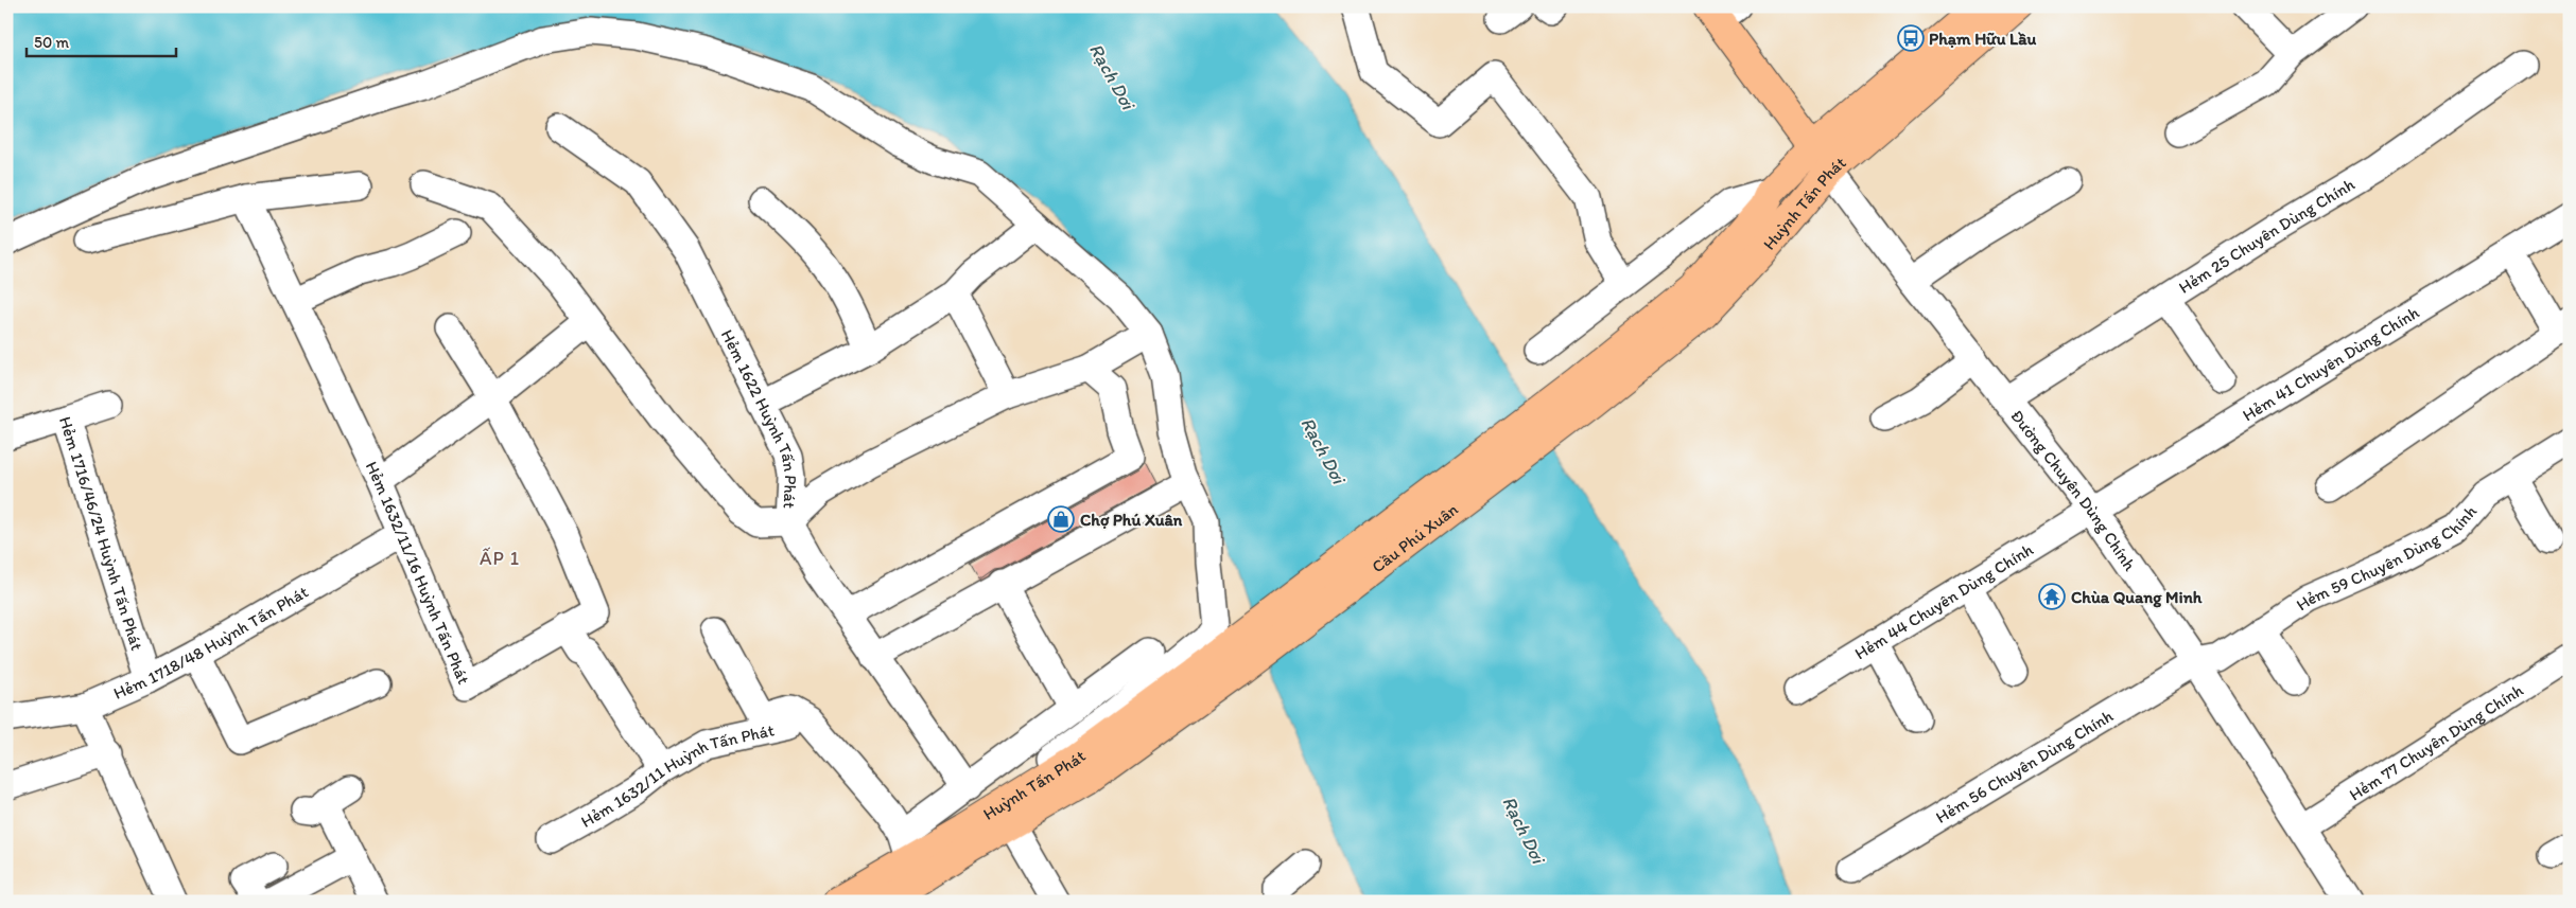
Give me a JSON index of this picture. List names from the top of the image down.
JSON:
{
  "streets": {
    "main road": ["Huỳnh Tấn Phát", "Cầu Phú Xuân"],
    "street": [
      "Hẻm 25 Chuyên Dùng Chính",
      "Hẻm 41 Chuyên Dùng Chính",
      "Hẻm 1622 Huỳnh Tấn Phát",
      "Đường Chuyên Dùng Chính",
      "Hẻm 1716/46/24 Huỳnh Tấn Phát",
      "Hẻm 59 Chuyên Dùng Chính",
      "Hẻm 1632/11/16 Huỳnh Tấn Phát",
      "Hẻm 44 Chuyên Dùng Chính",
      "Hẻm 1718/48 Huỳnh Tấn Phát",
      "Hẻm 77 Chuyên Dùng Chính",
      "Hẻm 56 Chuyên Dùng Chính",
      "Hẻm 1632/11 Huỳnh Tấn Phát"
    ]
  },
  "crossings": [
    ["Huỳnh Tấn Phát", "Hẻm 1622 Huỳnh Tấn Phát"],
    ["Huỳnh Tấn Phát", "Đường Chuyên Dùng Chính"],
    ["Huỳnh Tấn Phát", "Cầu Phú Xuân"],
    ["Hẻm 25 Chuyên Dùng Chính", "Đường Chuyên Dùng Chính"],
    ["Hẻm 41 Chuyên Dùng Chính", "Đường Chuyên Dùng Chính"],
    ["Hẻm 41 Chuyên Dùng Chính", "Hẻm 44 Chuyên Dùng Chính"],
    ["Đường Chuyên Dùng Chính", "Hẻm 59 Chuyên Dùng Chính"],
    ["Đường Chuyên Dùng Chính", "Hẻm 44 Chuyên Dùng Chính"],
    ["Đường Chuyên Dùng Chính", "Hẻm 77 Chuyên Dùng Chính"],
    ["Đường Chuyên Dùng Chính", "Hẻm 56 Chuyên Dùng Chính"],
    ["Hẻm 1716/46/24 Huỳnh Tấn Phát", "Hẻm 1718/48 Huỳnh Tấn Phát"],
    ["Hẻm 59 Chuyên Dùng Chính", "Hẻm 56 Chuyên Dùng Chính"],
    ["Hẻm 1632/11/16 Huỳnh Tấn Phát", "Hẻm 1718/48 Huỳnh Tấn Phát"]
  ],
  "districts": ["ẤP 1"],
  "water": ["Rạch Dơi"],
  "places": {
    "bus stop": ["Phạm Hữu Lầu"],
    "shop": ["Chợ Phú Xuân"],
    "temple": ["Chùa Quang Minh"]
  },
  "scale_bar": "50 m"
}
